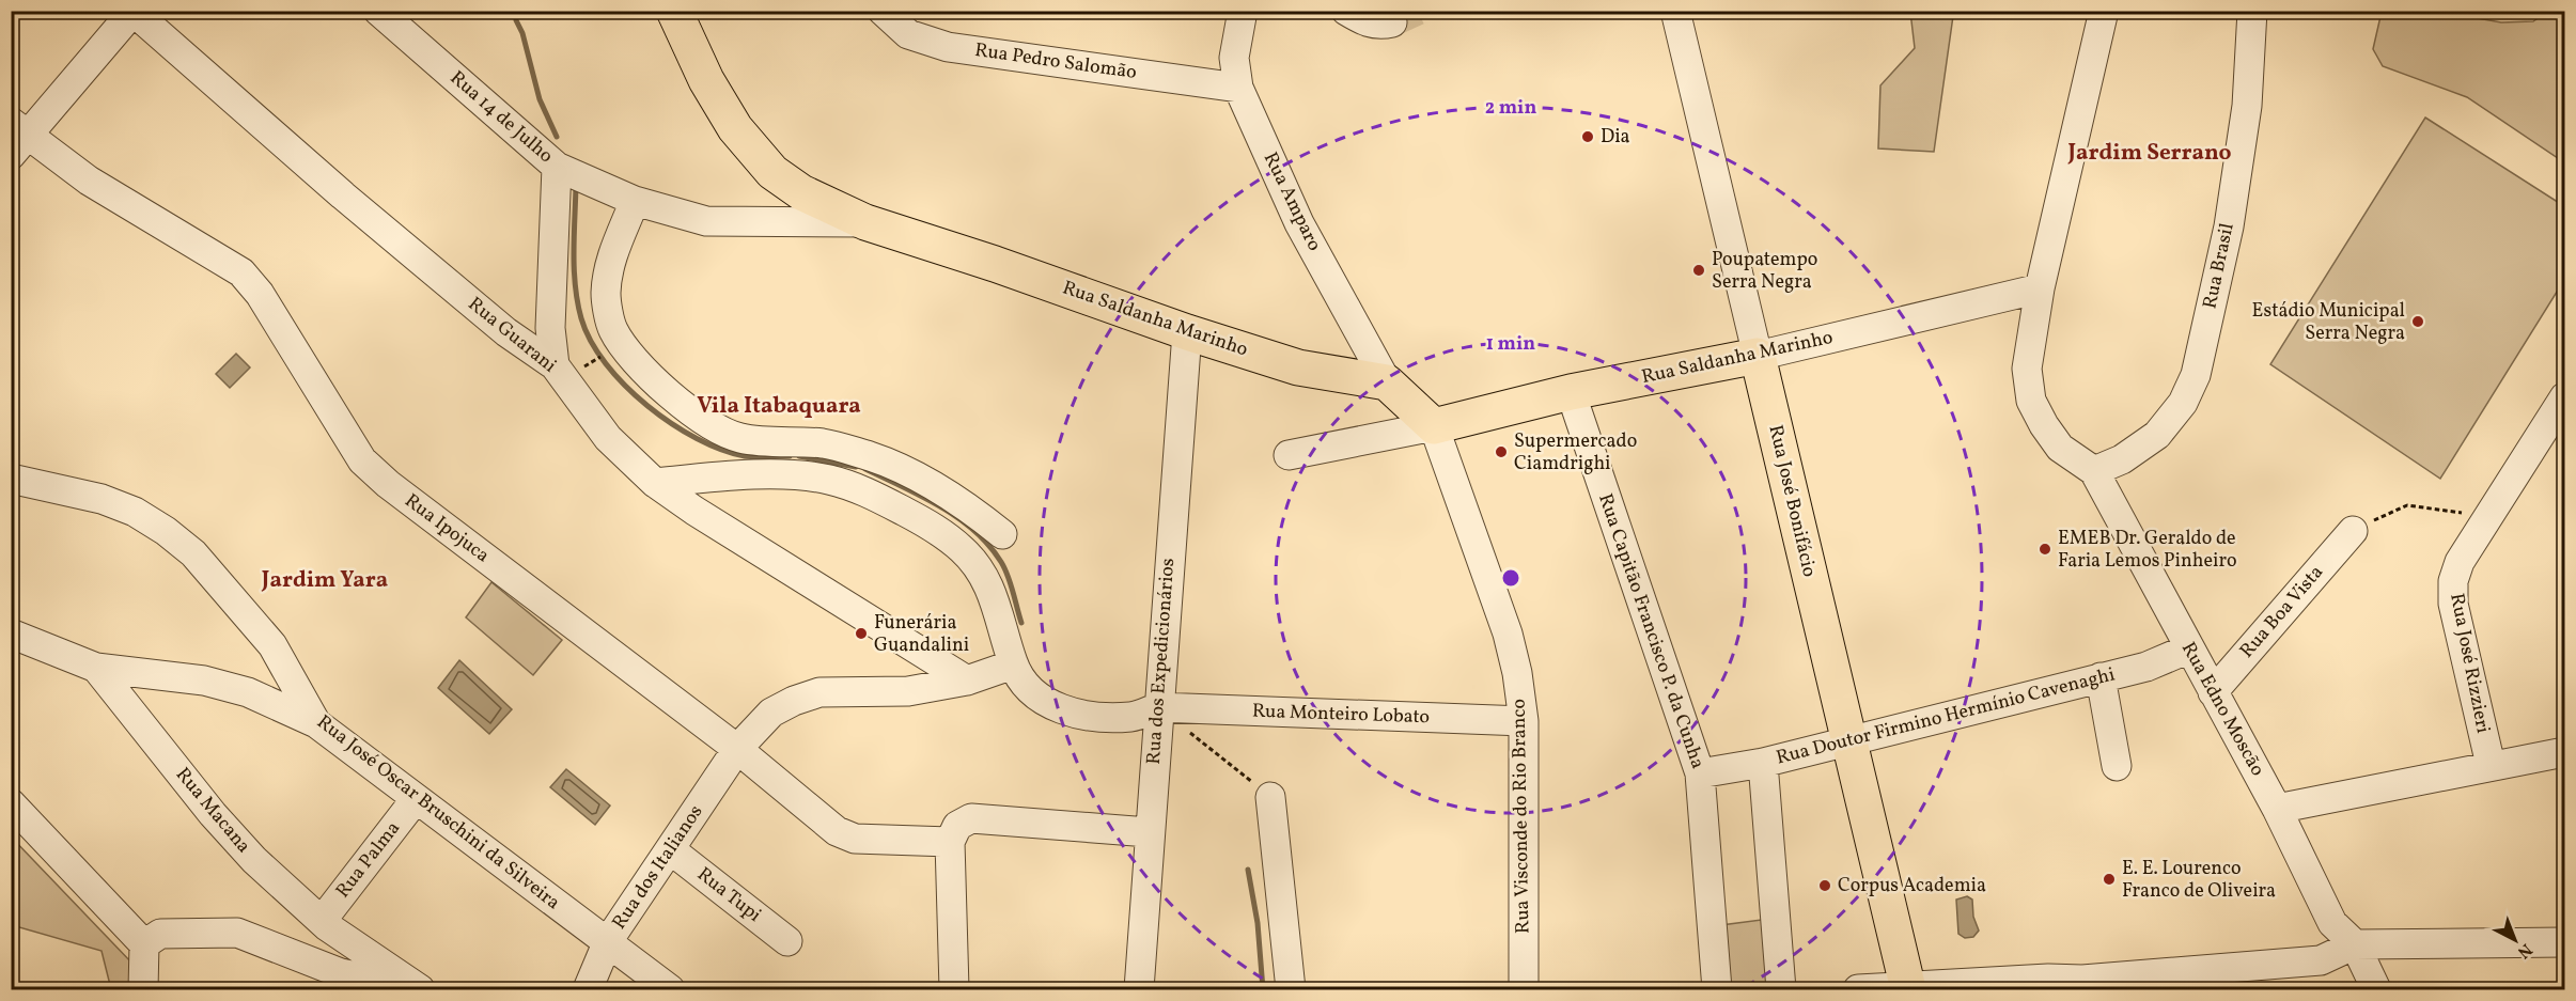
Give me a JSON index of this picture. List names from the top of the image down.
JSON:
{
  "streets": {
    "main road": ["Rua Saldanha Marinho", "Rua José Bonifácio"],
    "street": [
      "Rua Pedro Salomão",
      "Rua 14 de Julho",
      "Rua Amparo",
      "Rua Brasil",
      "Rua Guarani",
      "Rua Ipojuca",
      "Rua Boa Vista",
      "Rua Capitão Francisco P. da Cunha",
      "Rua dos Expedicionários",
      "Rua José Rizzieri",
      "Rua Edno Moscão",
      "Rua Monteiro Lobato",
      "Rua Doutor Firmino Hermínio Cavenaghi",
      "Rua Macana",
      "Rua José Oscar Bruschini da Silveira",
      "Rua Visconde do Rio Branco",
      "Rua Palma",
      "Rua dos Italianos",
      "Rua Tupi"
    ]
  },
  "crossings": [
    ["Rua Pedro Salomão", "Rua Amparo"],
    ["Rua 14 de Julho", "Rua Saldanha Marinho"],
    ["Rua Amparo", "Rua Saldanha Marinho"],
    ["Rua Brasil", "Rua Edno Moscão"],
    ["Rua Saldanha Marinho", "Rua José Bonifácio"],
    ["Rua Saldanha Marinho", "Rua Capitão Francisco P. da Cunha"],
    ["Rua Saldanha Marinho", "Rua dos Expedicionários"],
    ["Rua Saldanha Marinho", "Rua Visconde do Rio Branco"],
    ["Rua Guarani", "Rua dos Italianos"],
    ["Rua José Bonifácio", "Rua Doutor Firmino Hermínio Cavenaghi"],
    ["Rua Ipojuca", "Rua dos Italianos"],
    ["Rua Boa Vista", "Rua Edno Moscão"],
    ["Rua Capitão Francisco P. da Cunha", "Rua Doutor Firmino Hermínio Cavenaghi"],
    ["Rua dos Expedicionários", "Rua Monteiro Lobato"],
    ["Rua Edno Moscão", "Rua Doutor Firmino Hermínio Cavenaghi"],
    ["Rua Monteiro Lobato", "Rua Visconde do Rio Branco"],
    ["Rua Monteiro Lobato", "Rua dos Italianos"],
    ["Rua Macana", "Rua Palma"],
    ["Rua José Oscar Bruschini da Silveira", "Rua Palma"],
    ["Rua José Oscar Bruschini da Silveira", "Rua dos Italianos"],
    ["Rua dos Italianos", "Rua Tupi"]
  ],
  "districts": ["Jardim Serrano", "Vila Itabaquara", "Jardim Yara"],
  "places": [
    "Dia",
    "Poupatempo Serra Negra",
    "Estádio Municipal Serra Negra",
    "Supermercado Ciamdrighi",
    "EMEB Dr. Geraldo de Faria Lemos Pinheiro",
    "Funerária Guandalini",
    "E. E. Lourenco Franco de Oliveira",
    "Corpus Academia"
  ],
  "north": "bottom right",
  "rings": ["2 min", "1 min"]
}
